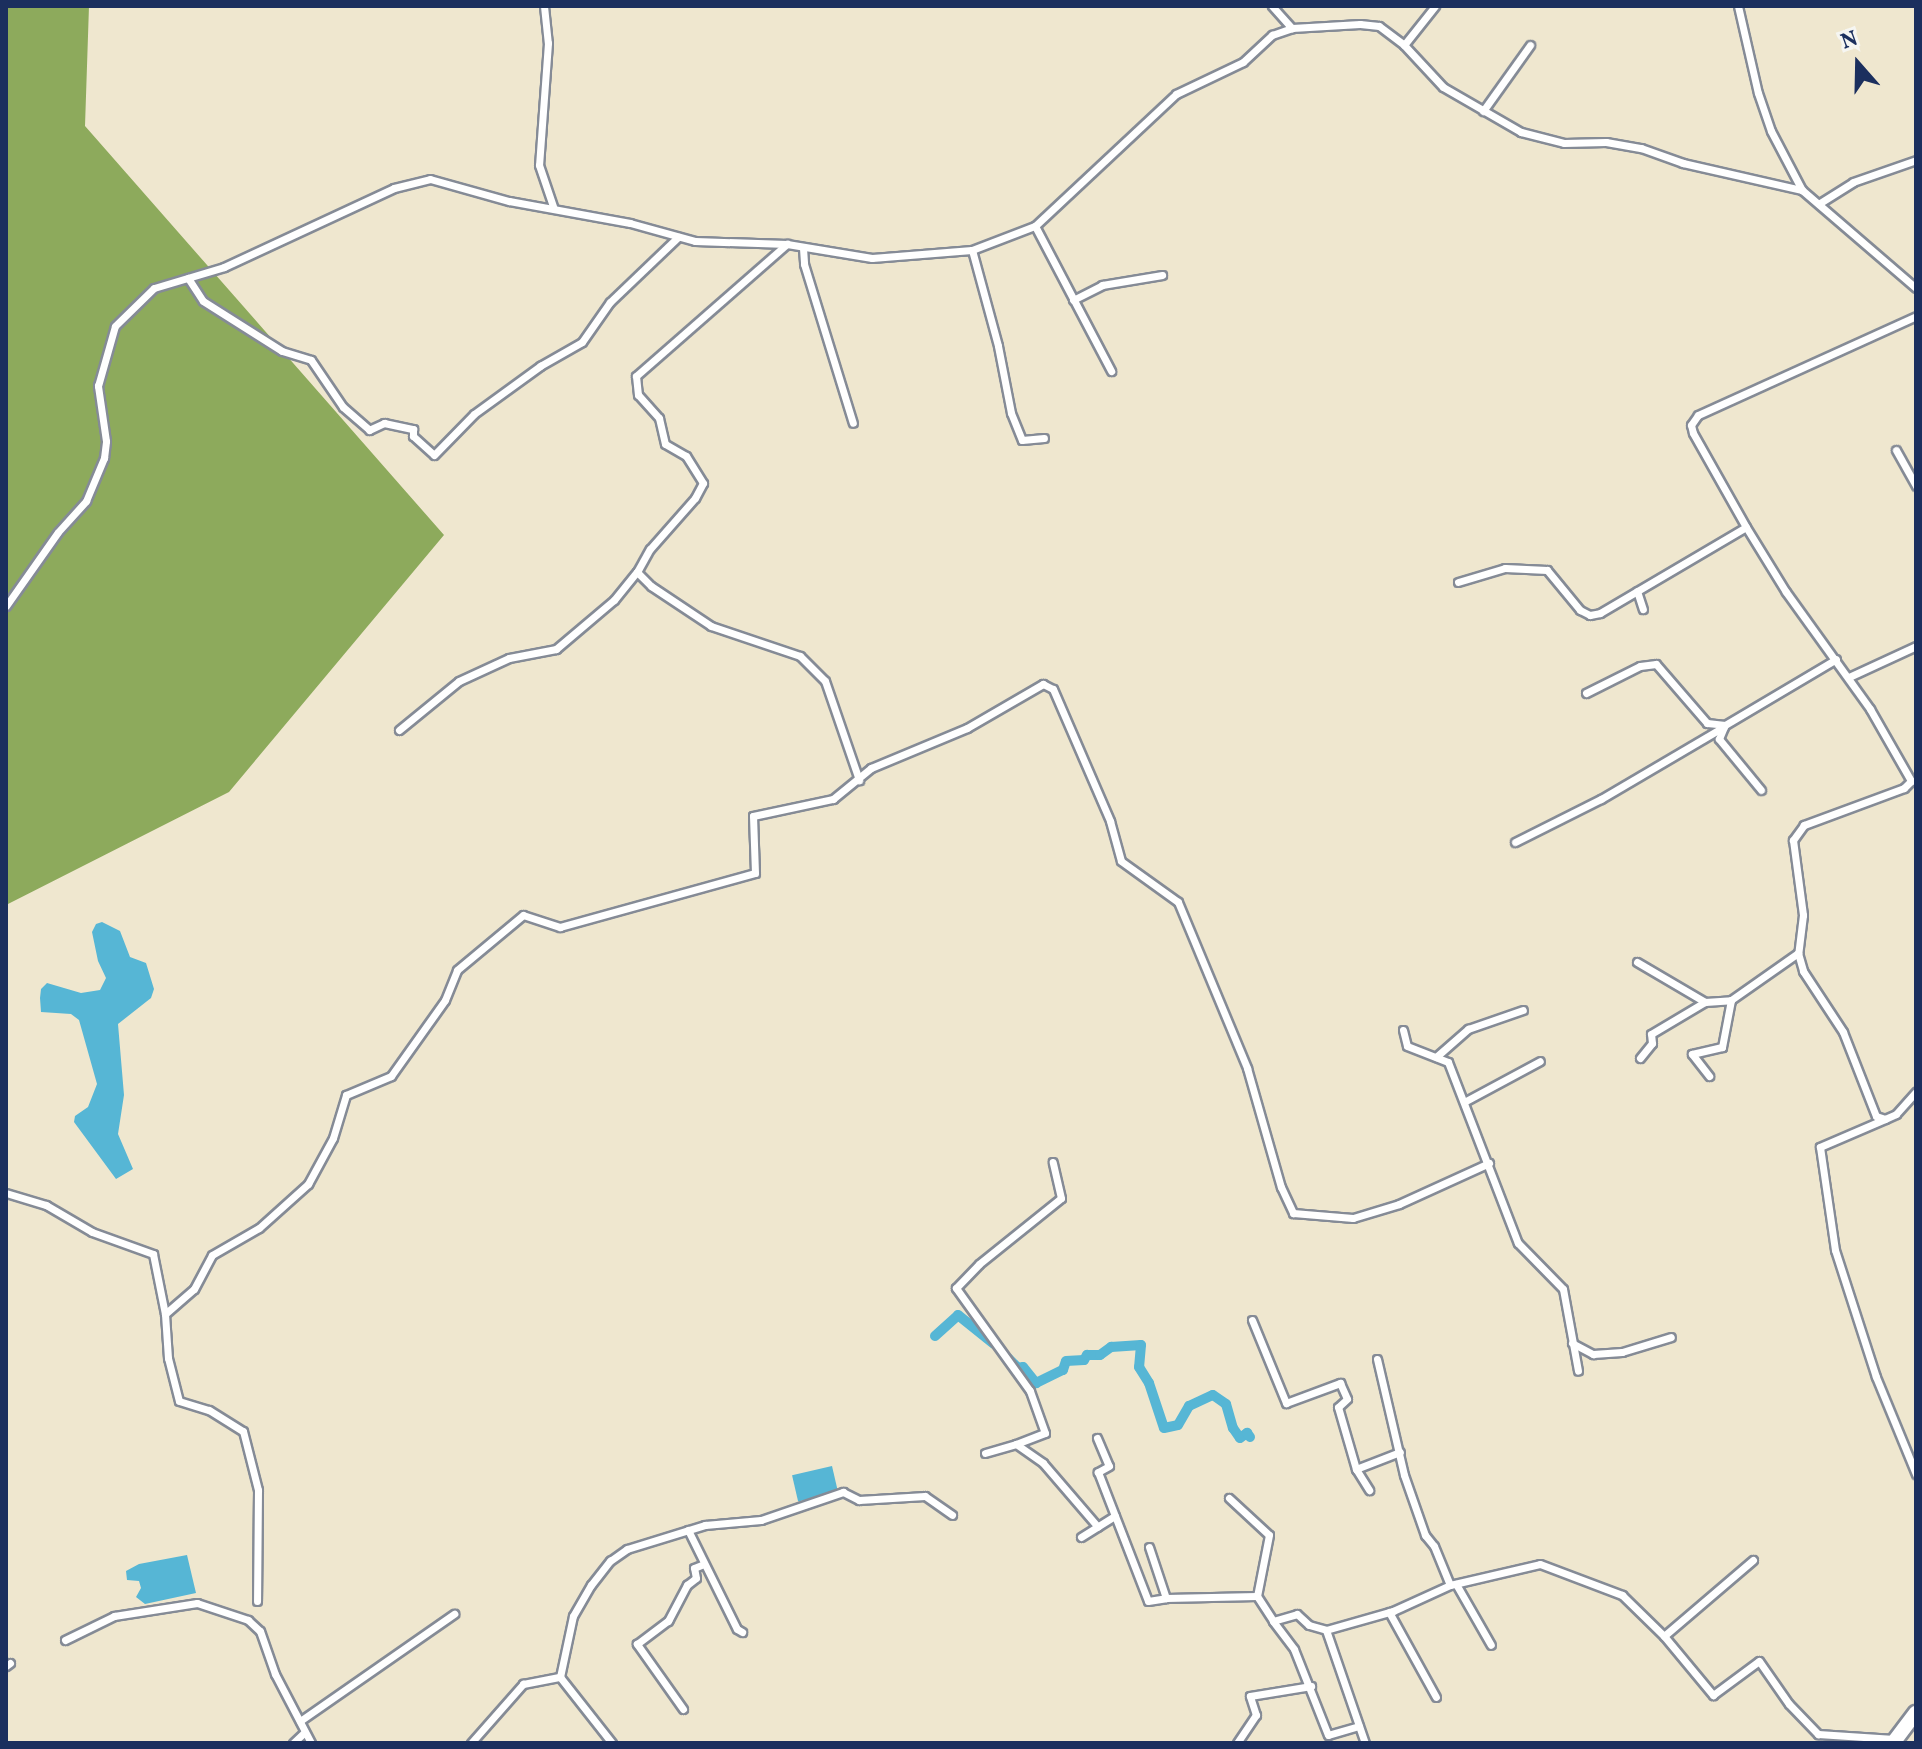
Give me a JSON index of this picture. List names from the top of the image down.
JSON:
{
  "north": "top"
}
